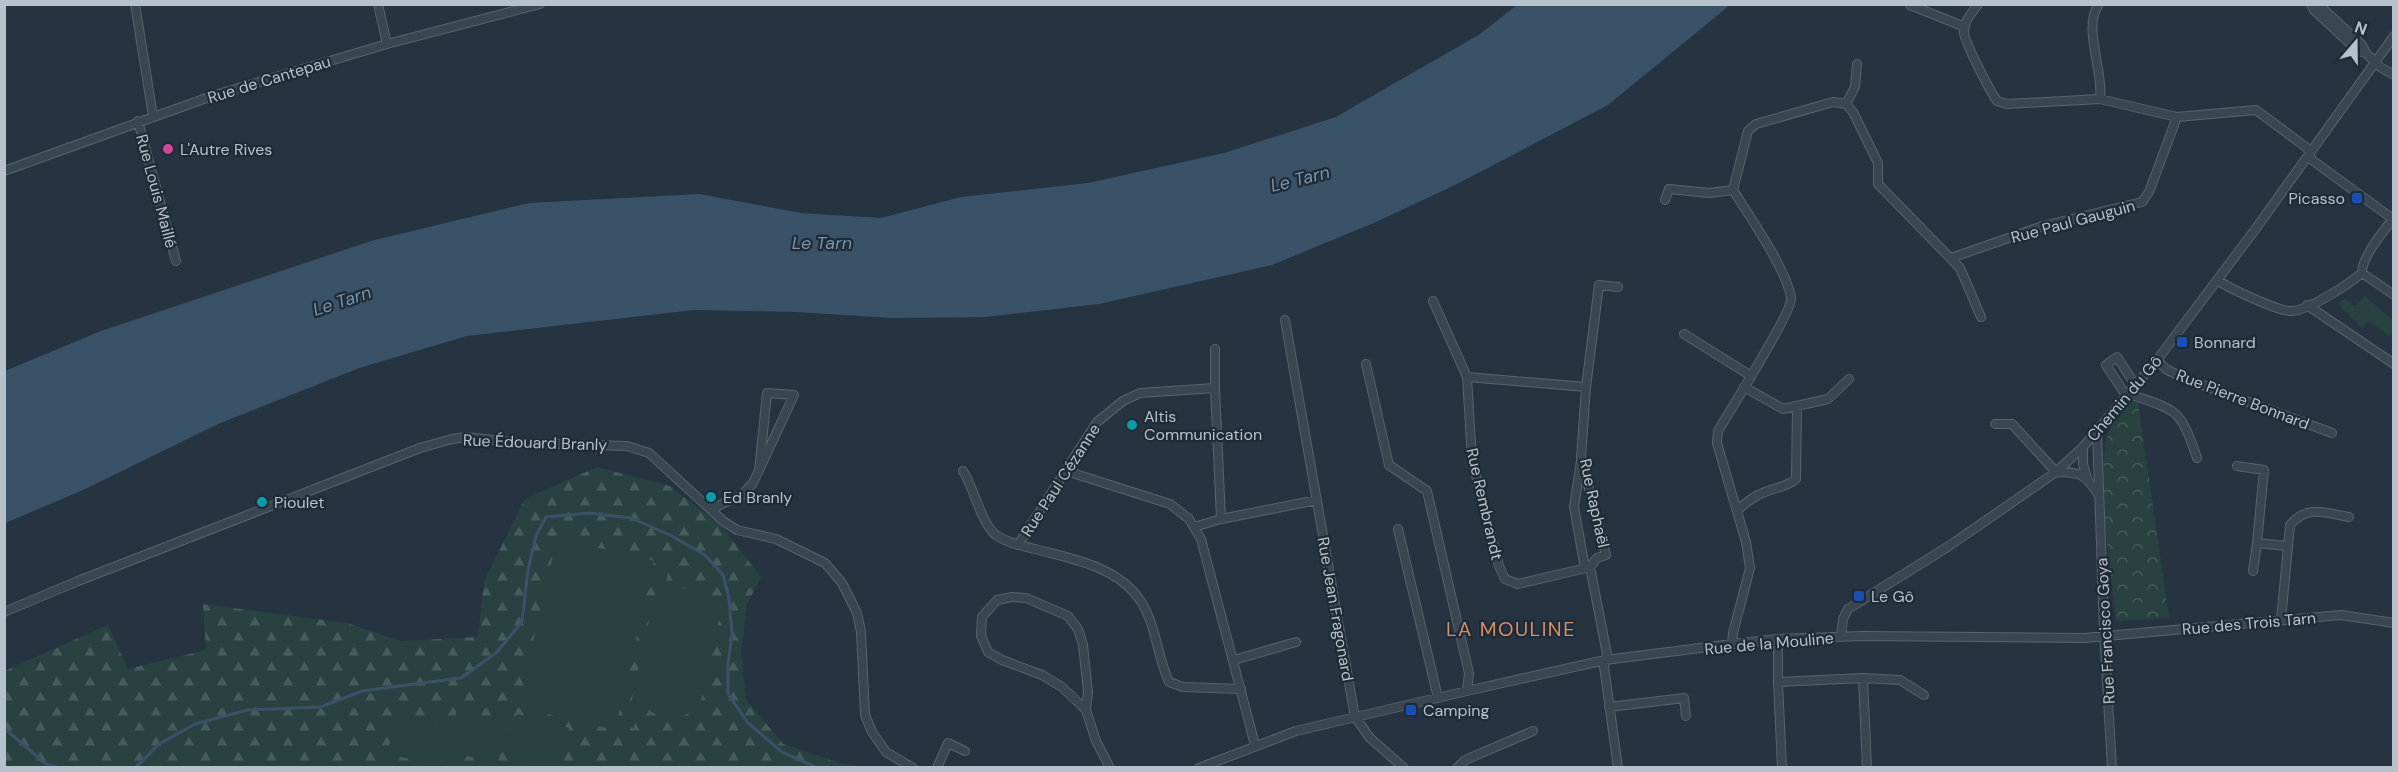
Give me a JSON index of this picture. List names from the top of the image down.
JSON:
{
  "streets": {
    "street": [
      "Rue de Cantepau",
      "Rue Louis Maillé",
      "Rue Paul Gauguin",
      "Chemin du Gô",
      "Rue Pierre Bonnard",
      "Rue Édouard Branly",
      "Rue Paul Cézanne",
      "Rue Raphaël",
      "Rue Rembrandt",
      "Rue Jean Fragonard",
      "Rue des Trois Tarn",
      "Rue Francisco Goya",
      "Rue de la Mouline"
    ]
  },
  "crossings": [
    ["Rue de Cantepau", "Rue Louis Maillé"],
    ["Chemin du Gô", "Rue Pierre Bonnard"],
    ["Chemin du Gô", "Rue Francisco Goya"],
    ["Chemin du Gô", "Rue de la Mouline"],
    ["Rue Raphaël", "Rue Rembrandt"],
    ["Rue Raphaël", "Rue de la Mouline"],
    ["Rue Jean Fragonard", "Rue de la Mouline"],
    ["Rue des Trois Tarn", "Rue Francisco Goya"],
    ["Rue des Trois Tarn", "Rue de la Mouline"],
    ["Rue Francisco Goya", "Rue de la Mouline"]
  ],
  "districts": ["LA MOULINE"],
  "water": ["Le Tarn"],
  "places": {
    "other": [
      "L'Autre Rives",
      "Altis Communication",
      "Ed Branly",
      "Pioulet"
    ],
    "transit": [
      "Picasso",
      "Bonnard",
      "Le Gô",
      "Camping"
    ]
  },
  "north": "top"
}
